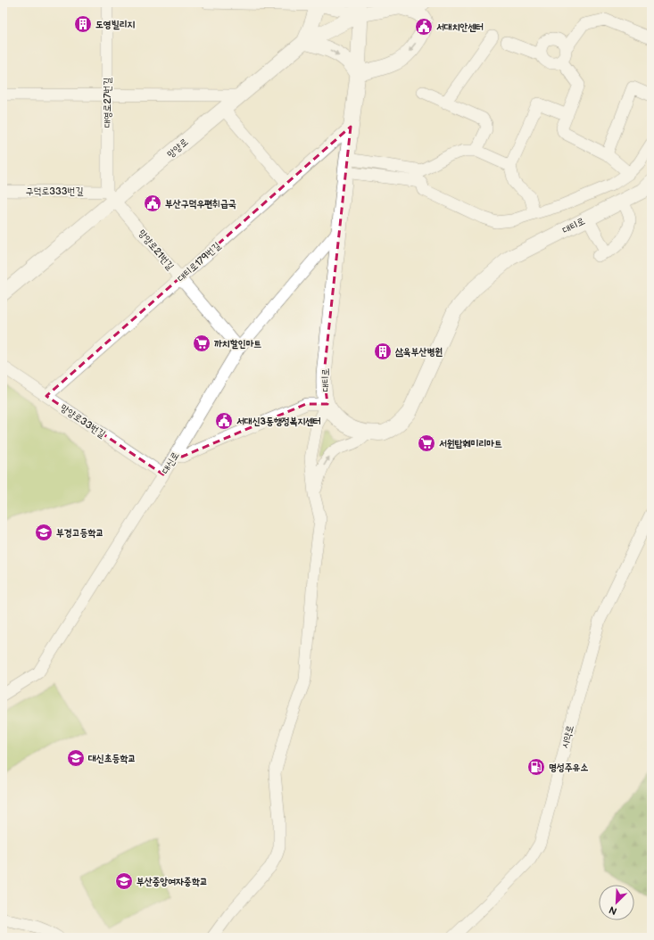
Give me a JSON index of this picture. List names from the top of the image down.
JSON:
{
  "streets": {
    "main road": ["망양로", "대티로"],
    "street": [
      "대영로27번길",
      "구덕로333번길",
      "망양로21번길",
      "대티로179번길",
      "망양로33번길",
      "대신로",
      "시약로"
    ]
  },
  "crossings": [
    ["대영로27번길", "망양로"],
    ["대영로27번길", "구덕로333번길"],
    ["대영로27번길", "망양로21번길"],
    ["망양로", "구덕로333번길"],
    ["망양로", "대티로"],
    ["망양로", "망양로21번길"],
    ["구덕로333번길", "망양로21번길"],
    ["대티로", "대티로179번길"],
    ["대티로", "대신로"],
    ["망양로21번길", "대티로179번길"],
    ["망양로21번길", "대신로"],
    ["대티로179번길", "망양로33번길"],
    ["망양로33번길", "대신로"]
  ],
  "places": {
    "building": ["도영빌리지", "삼육부산병원"],
    "public building": ["서대치안센터", "부산구덕우편취급국", "서대신3동행정복지센터"],
    "supermarket": ["까치할인마트", "서원탑훼미리마트"],
    "school or university": ["부경고등학교", "대신초등학교", "부산중앙여자중학교"],
    "fuel station": ["명성주유소"]
  },
  "north": "bottom left"
}
